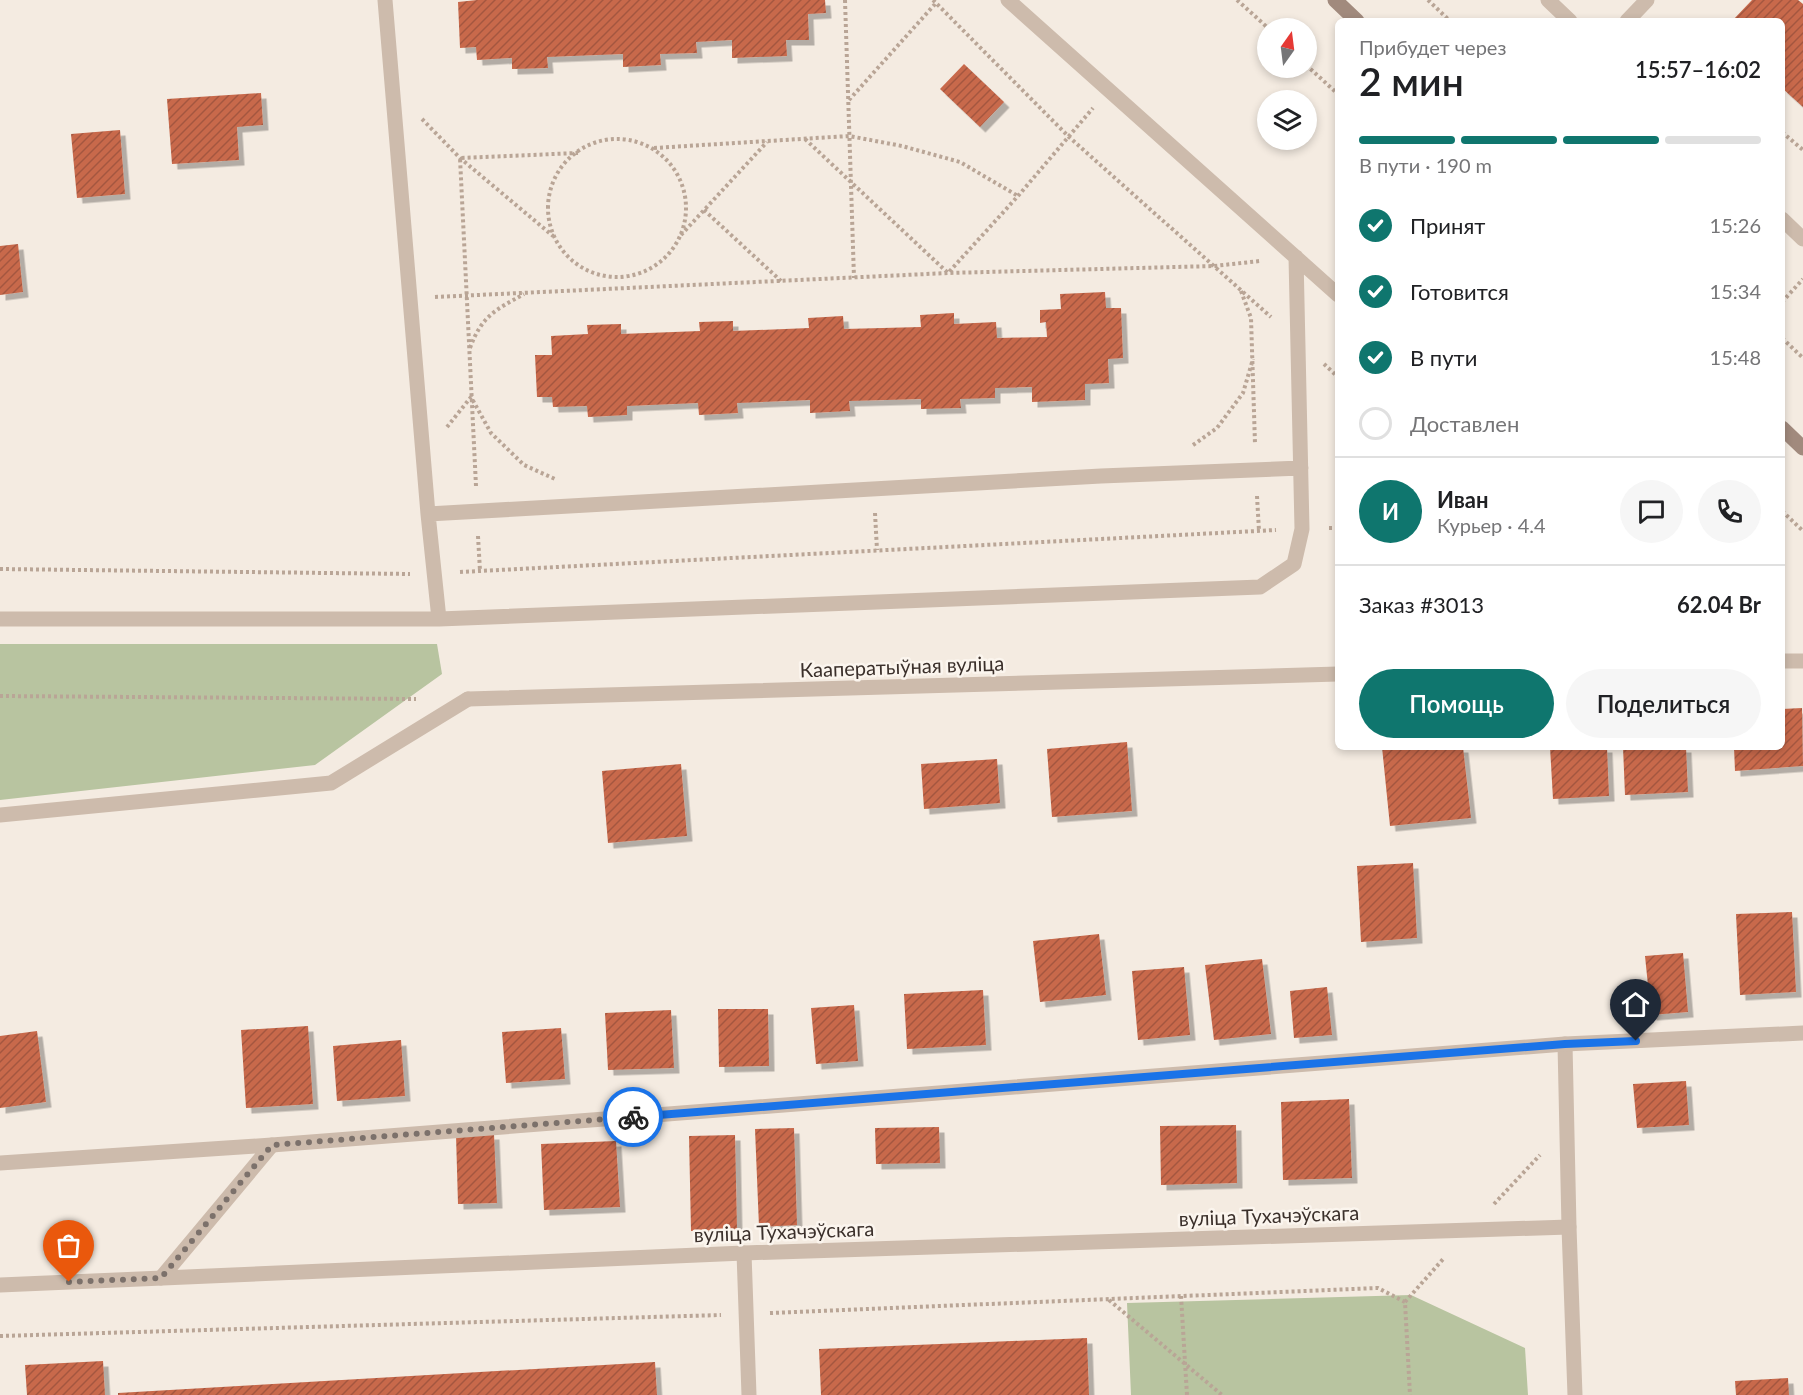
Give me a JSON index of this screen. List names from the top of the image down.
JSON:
{
  "streets": {
    "street": ["Кааператыўная вуліца", "вуліца Тухачэўскага"]
  },
  "north": "top",
  "page": {
    "heading": ["2 мин", "Прибудет через", "15:57–16:02"],
    "panel": [
      "Иван",
      "Курьер · 4.4",
      "Заказ #3013",
      "62.04 Br"
    ],
    "bar": "В пути · 190 m",
    "list": [
      ["Принят", "15:26"],
      ["Готовится", "15:34"],
      ["В пути", "15:48"],
      "Доставлен"
    ],
    "round": "И",
    "buttons": ["Помощь", "Поделиться"]
  }
}
